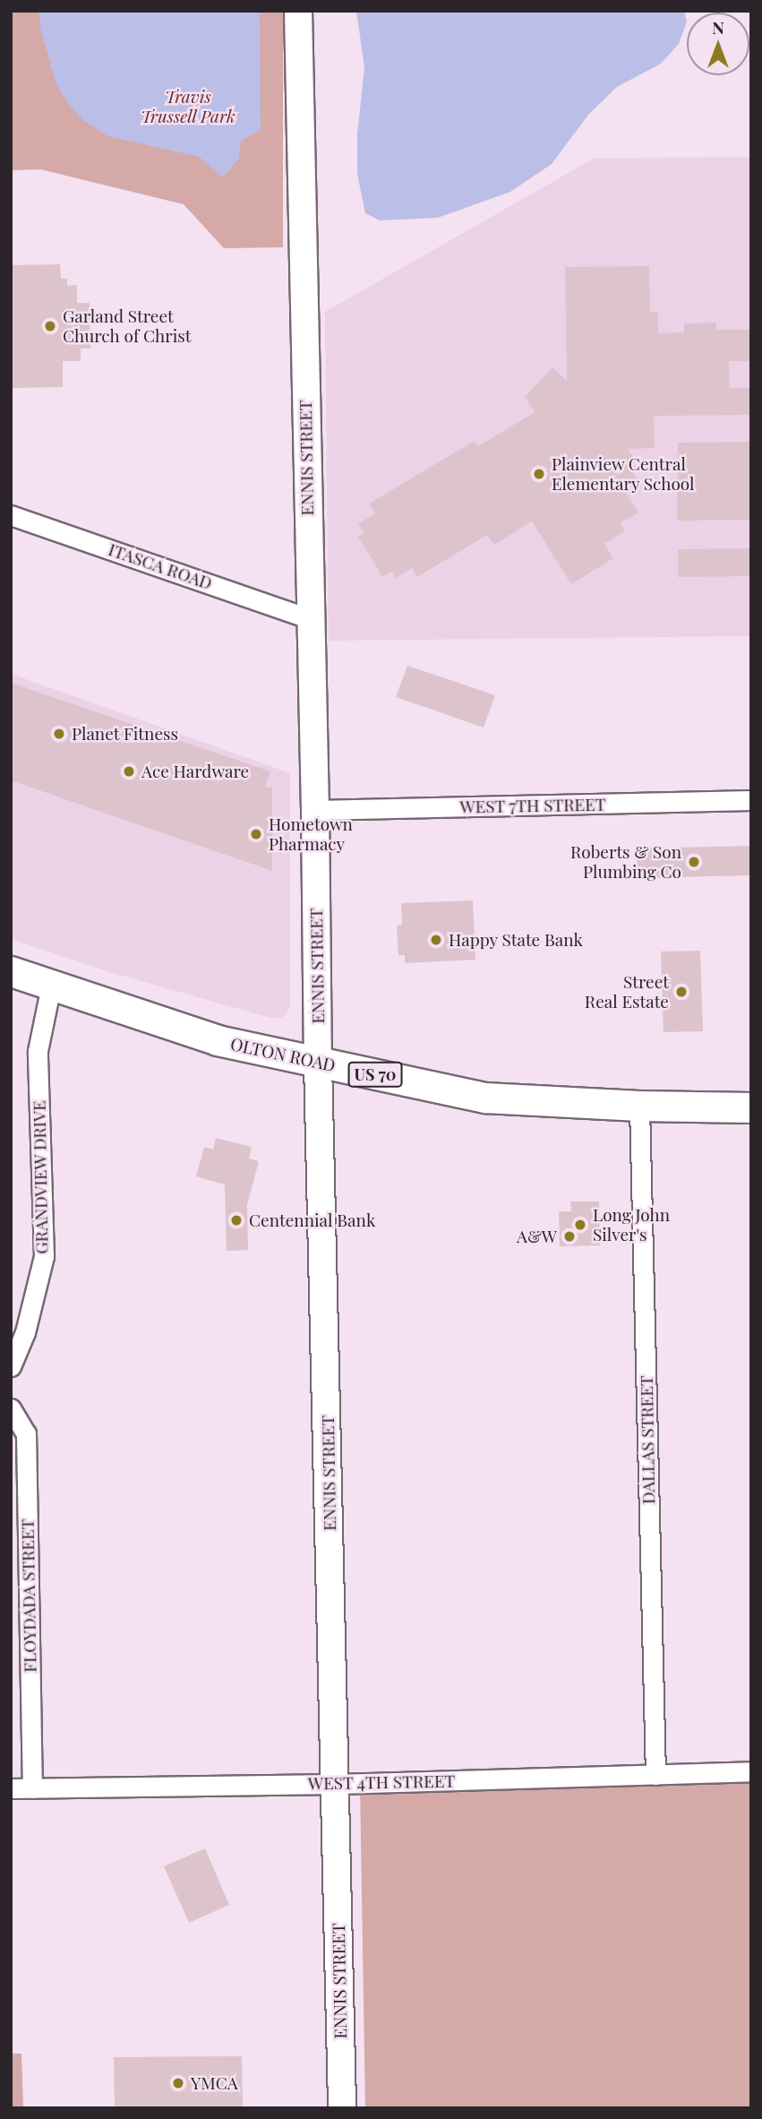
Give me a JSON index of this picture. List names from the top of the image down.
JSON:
{
  "streets": {
    "main road": ["ENNIS STREET", "OLTON ROAD", "US 70"],
    "street": [
      "ITASCA ROAD",
      "WEST 7TH STREET",
      "GRANDVIEW DRIVE",
      "DALLAS STREET",
      "FLOYDADA STREET",
      "WEST 4TH STREET"
    ]
  },
  "crossings": [
    ["ENNIS STREET", "ITASCA ROAD"],
    ["ENNIS STREET", "WEST 7TH STREET"],
    ["ENNIS STREET", "OLTON ROAD"],
    ["ENNIS STREET", "WEST 4TH STREET"],
    ["OLTON ROAD", "GRANDVIEW DRIVE"],
    ["OLTON ROAD", "DALLAS STREET"],
    ["DALLAS STREET", "WEST 4TH STREET"],
    ["FLOYDADA STREET", "WEST 4TH STREET"]
  ],
  "parks": ["Travis Trussell Park"],
  "places": [
    "Garland Street Church of Christ",
    "Plainview Central Elementary School",
    "Planet Fitness",
    "Ace Hardware",
    "Hometown Pharmacy",
    "Roberts & Son Plumbing Co",
    "Happy State Bank",
    "Street Real Estate",
    "Centennial Bank",
    "Long John Silver's",
    "A&W",
    "YMCA"
  ],
  "north": "top"
}
